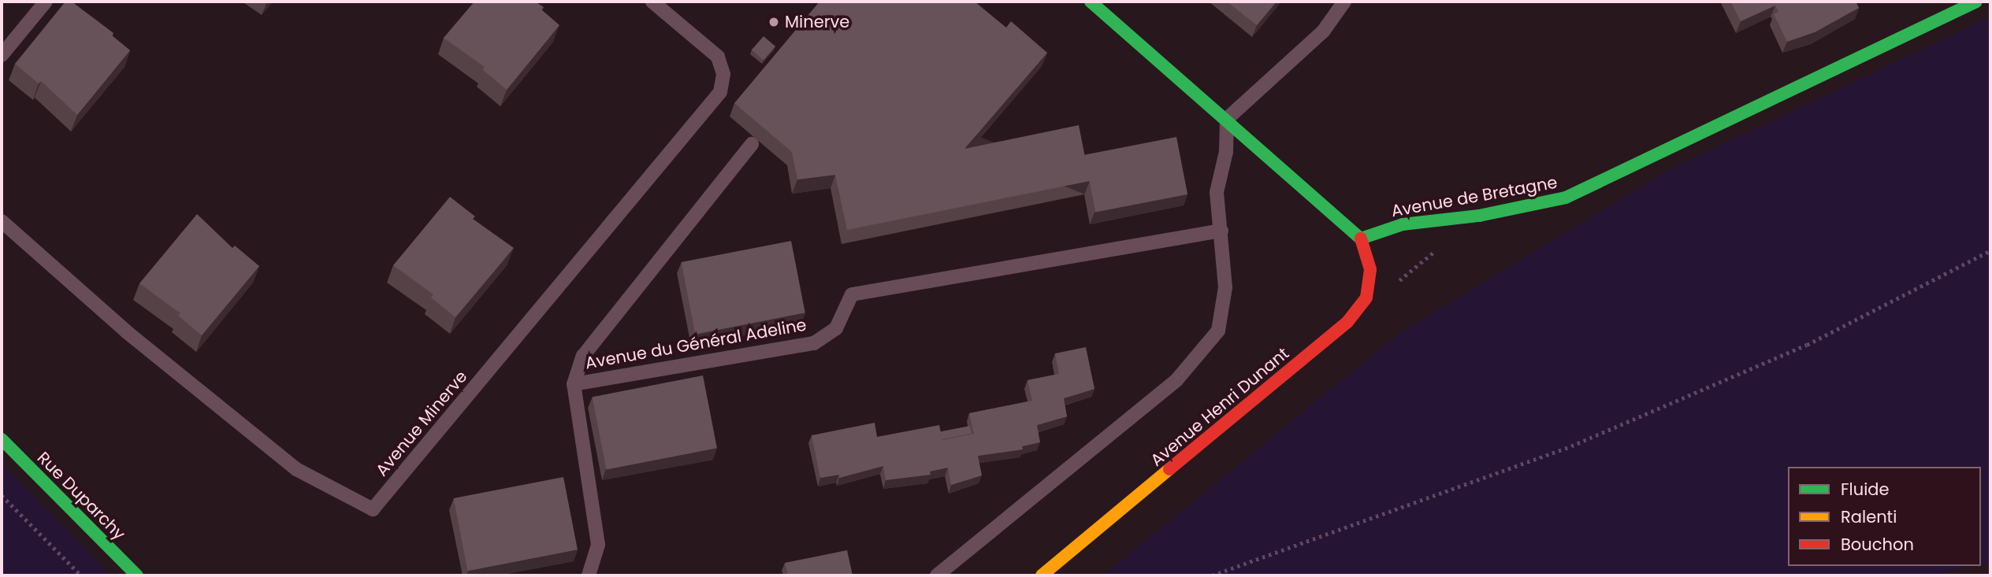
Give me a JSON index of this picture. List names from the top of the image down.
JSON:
{
  "streets": {
    "street": ["Avenue de Bretagne", "Avenue Henri Dunant", "Rue Duparchy"],
    "lane": ["Avenue du Général Adeline", "Avenue Minerve"]
  },
  "crossings": [
    ["Avenue de Bretagne", "Avenue Henri Dunant"]
  ],
  "places": ["Minerve"],
  "legend": ["Fluide", "Ralenti", "Bouchon"]
}
